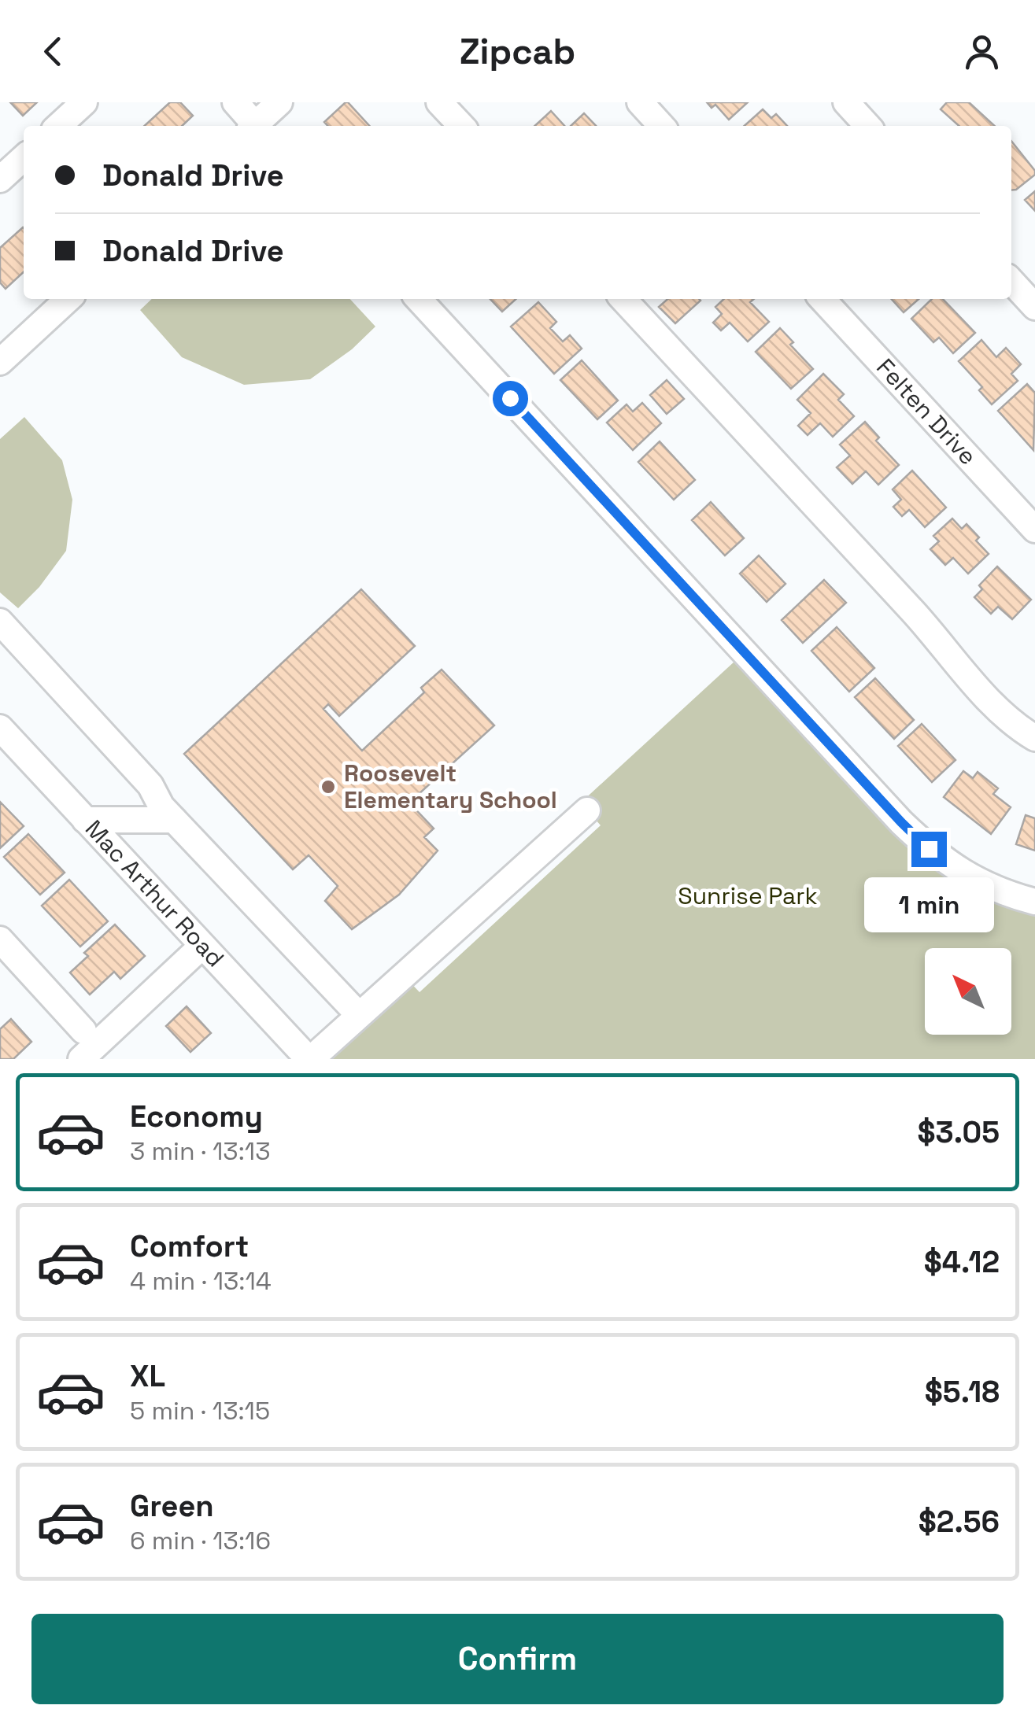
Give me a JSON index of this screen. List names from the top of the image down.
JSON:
{
  "streets": {
    "street": ["Felten Drive", "Mac Arthur Road"]
  },
  "parks": ["Sunrise Park"],
  "places": ["Roosevelt Elementary School"],
  "north": "top left",
  "page": {
    "header": "Zipcab",
    "banner": ["Donald Drive", "Donald Drive"],
    "bubble": "1 min",
    "list": [
      {
        "name": "Economy",
        "note": "3 min · 13:13",
        "value": "$3.05"
      },
      {
        "name": "Comfort",
        "note": "4 min · 13:14",
        "value": "$4.12"
      },
      {
        "name": "XL",
        "note": "5 min · 13:15",
        "value": "$5.18"
      },
      {
        "name": "Green",
        "note": "6 min · 13:16",
        "value": "$2.56"
      }
    ],
    "buttons": "Confirm"
  }
}
